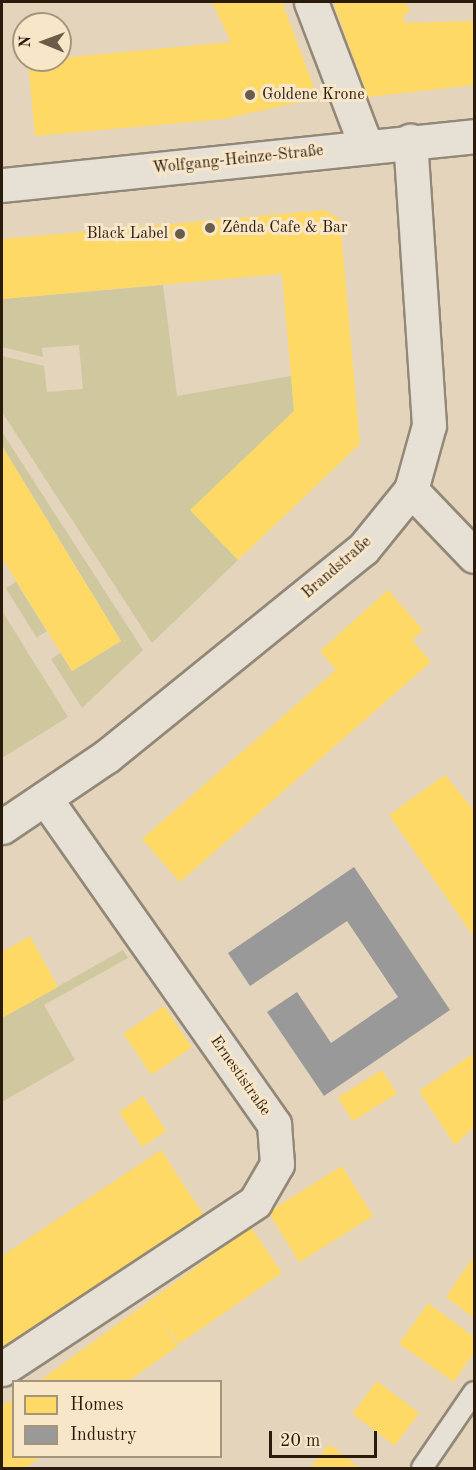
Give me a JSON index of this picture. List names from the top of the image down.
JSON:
{
  "streets": {
    "street": ["Wolfgang-Heinze-Straße", "Brandstraße", "Ernestistraße"]
  },
  "crossings": [
    ["Wolfgang-Heinze-Straße", "Brandstraße"],
    ["Brandstraße", "Ernestistraße"]
  ],
  "places": ["Goldene Krone", "Zênda Cafe & Bar", "Black Label"],
  "legend": ["Homes", "Industry"],
  "scale_bar": "20 m",
  "north": "left"
}
